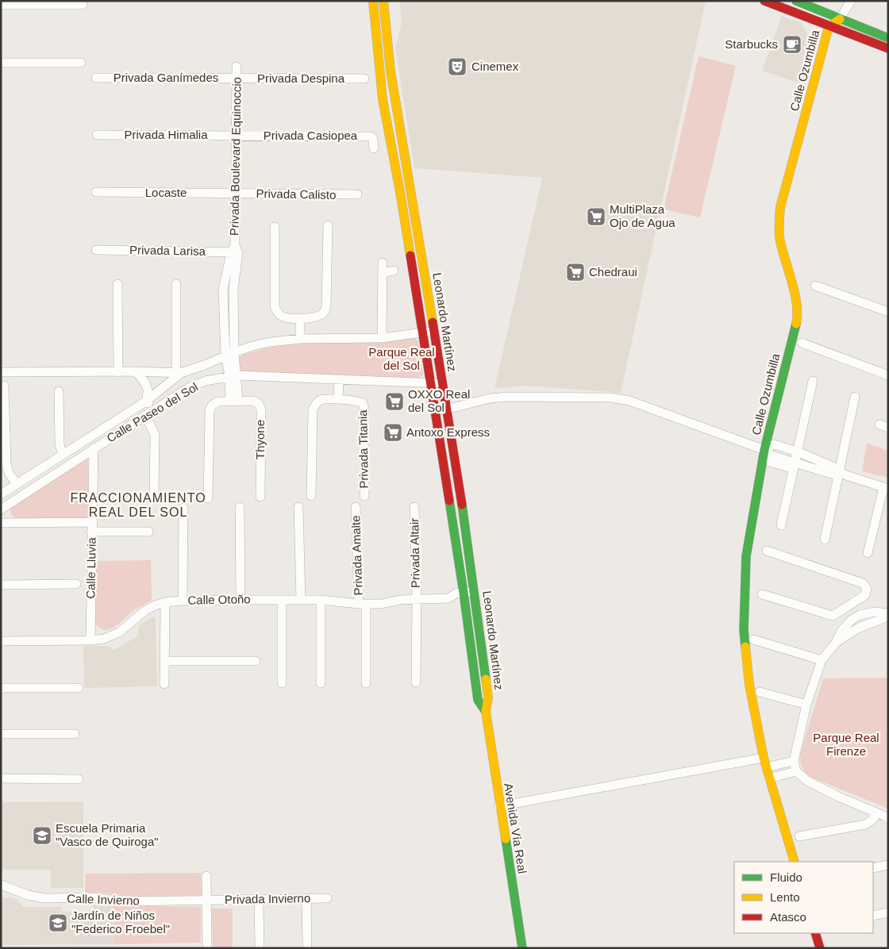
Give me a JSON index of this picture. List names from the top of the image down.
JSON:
{
  "streets": {
    "main road": ["Calle Ozumbilla", "Leonardo Martínez", "Avenida Vía Real"],
    "street": [
      "Privada Ganímedes",
      "Privada Despina",
      "Privada Himalia",
      "Privada Casiopea",
      "Privada Boulevard Equinoccio",
      "Locaste",
      "Privada Calisto",
      "Privada Larisa",
      "Calle Paseo del Sol",
      "Thyone",
      "Privada Titania",
      "Privada Altair",
      "Privada Amalte",
      "Calle Lluvia",
      "Calle Otoño",
      "Privada Invierno",
      "Calle Invierno"
    ]
  },
  "crossings": [
    ["Calle Ozumbilla", "Leonardo Martínez"],
    ["Privada Ganímedes", "Privada Despina"],
    ["Privada Ganímedes", "Privada Boulevard Equinoccio"],
    ["Privada Despina", "Privada Boulevard Equinoccio"],
    ["Privada Himalia", "Privada Casiopea"],
    ["Privada Himalia", "Privada Boulevard Equinoccio"],
    ["Privada Casiopea", "Privada Boulevard Equinoccio"],
    ["Privada Boulevard Equinoccio", "Locaste"],
    ["Privada Boulevard Equinoccio", "Privada Calisto"],
    ["Privada Boulevard Equinoccio", "Privada Larisa"],
    ["Privada Boulevard Equinoccio", "Calle Paseo del Sol"],
    ["Locaste", "Privada Calisto"],
    ["Leonardo Martínez", "Calle Paseo del Sol"],
    ["Leonardo Martínez", "Calle Otoño"],
    ["Leonardo Martínez", "Avenida Vía Real"],
    ["Calle Paseo del Sol", "Calle Lluvia"],
    ["Privada Altair", "Calle Otoño"],
    ["Privada Amalte", "Calle Otoño"],
    ["Calle Lluvia", "Calle Otoño"],
    ["Privada Invierno", "Calle Invierno"]
  ],
  "districts": ["FRACCIONAMIENTO REAL DEL SOL"],
  "parks": ["Parque Real del Sol", "Parque Real Firenze"],
  "places": {
    "cafe": ["Starbucks"],
    "theatre": ["Cinemex"],
    "supermarket": [
      "MultiPlaza Ojo de Agua",
      "Chedraui",
      "OXXO Real del Sol",
      "Antoxo Express"
    ],
    "school or university": ["Escuela Primaria \"Vasco de Quiroga\"", "Jardín de Niños \"Federico Froebel\""]
  },
  "legend": ["Fluido", "Lento", "Atasco"]
}
